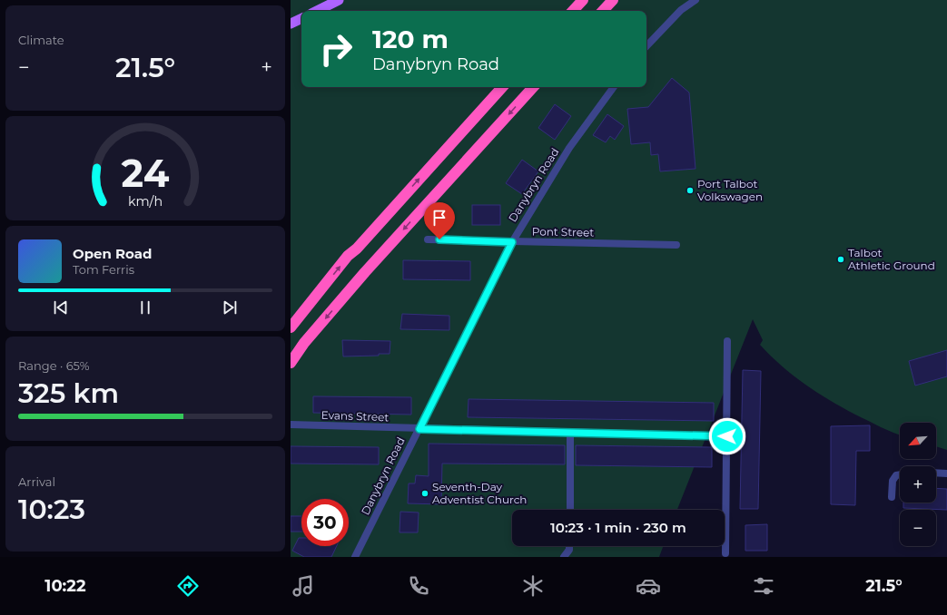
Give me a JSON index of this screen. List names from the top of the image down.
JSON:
{
  "streets": {
    "street": ["Danybryn Road", "Pont Street", "Evans Street"]
  },
  "crossings": [
    ["Danybryn Road", "Pont Street"],
    ["Danybryn Road", "Evans Street"]
  ],
  "places": ["Port Talbot Volkswagen", "Talbot Athletic Ground", "Seventh-Day Adventist Church"],
  "north": "bottom left",
  "page": {
    "tile": [
      "Climate",
      ["Range · 65%", "325 km"],
      ["Arrival", "10:23"]
    ],
    "turn": ["120 m", "Danybryn Road"],
    "heat": ["−", "21.5°", "+"],
    "song": ["Open Road", "Tom Ferris"],
    "map_buttons": ["+", "−"],
    "limit": "30",
    "trip": "10:23 · 1 min · 230 m",
    "tabs": ["10:22", "21.5°"],
    "gauge": ["24", "km/h"]
  }
}
